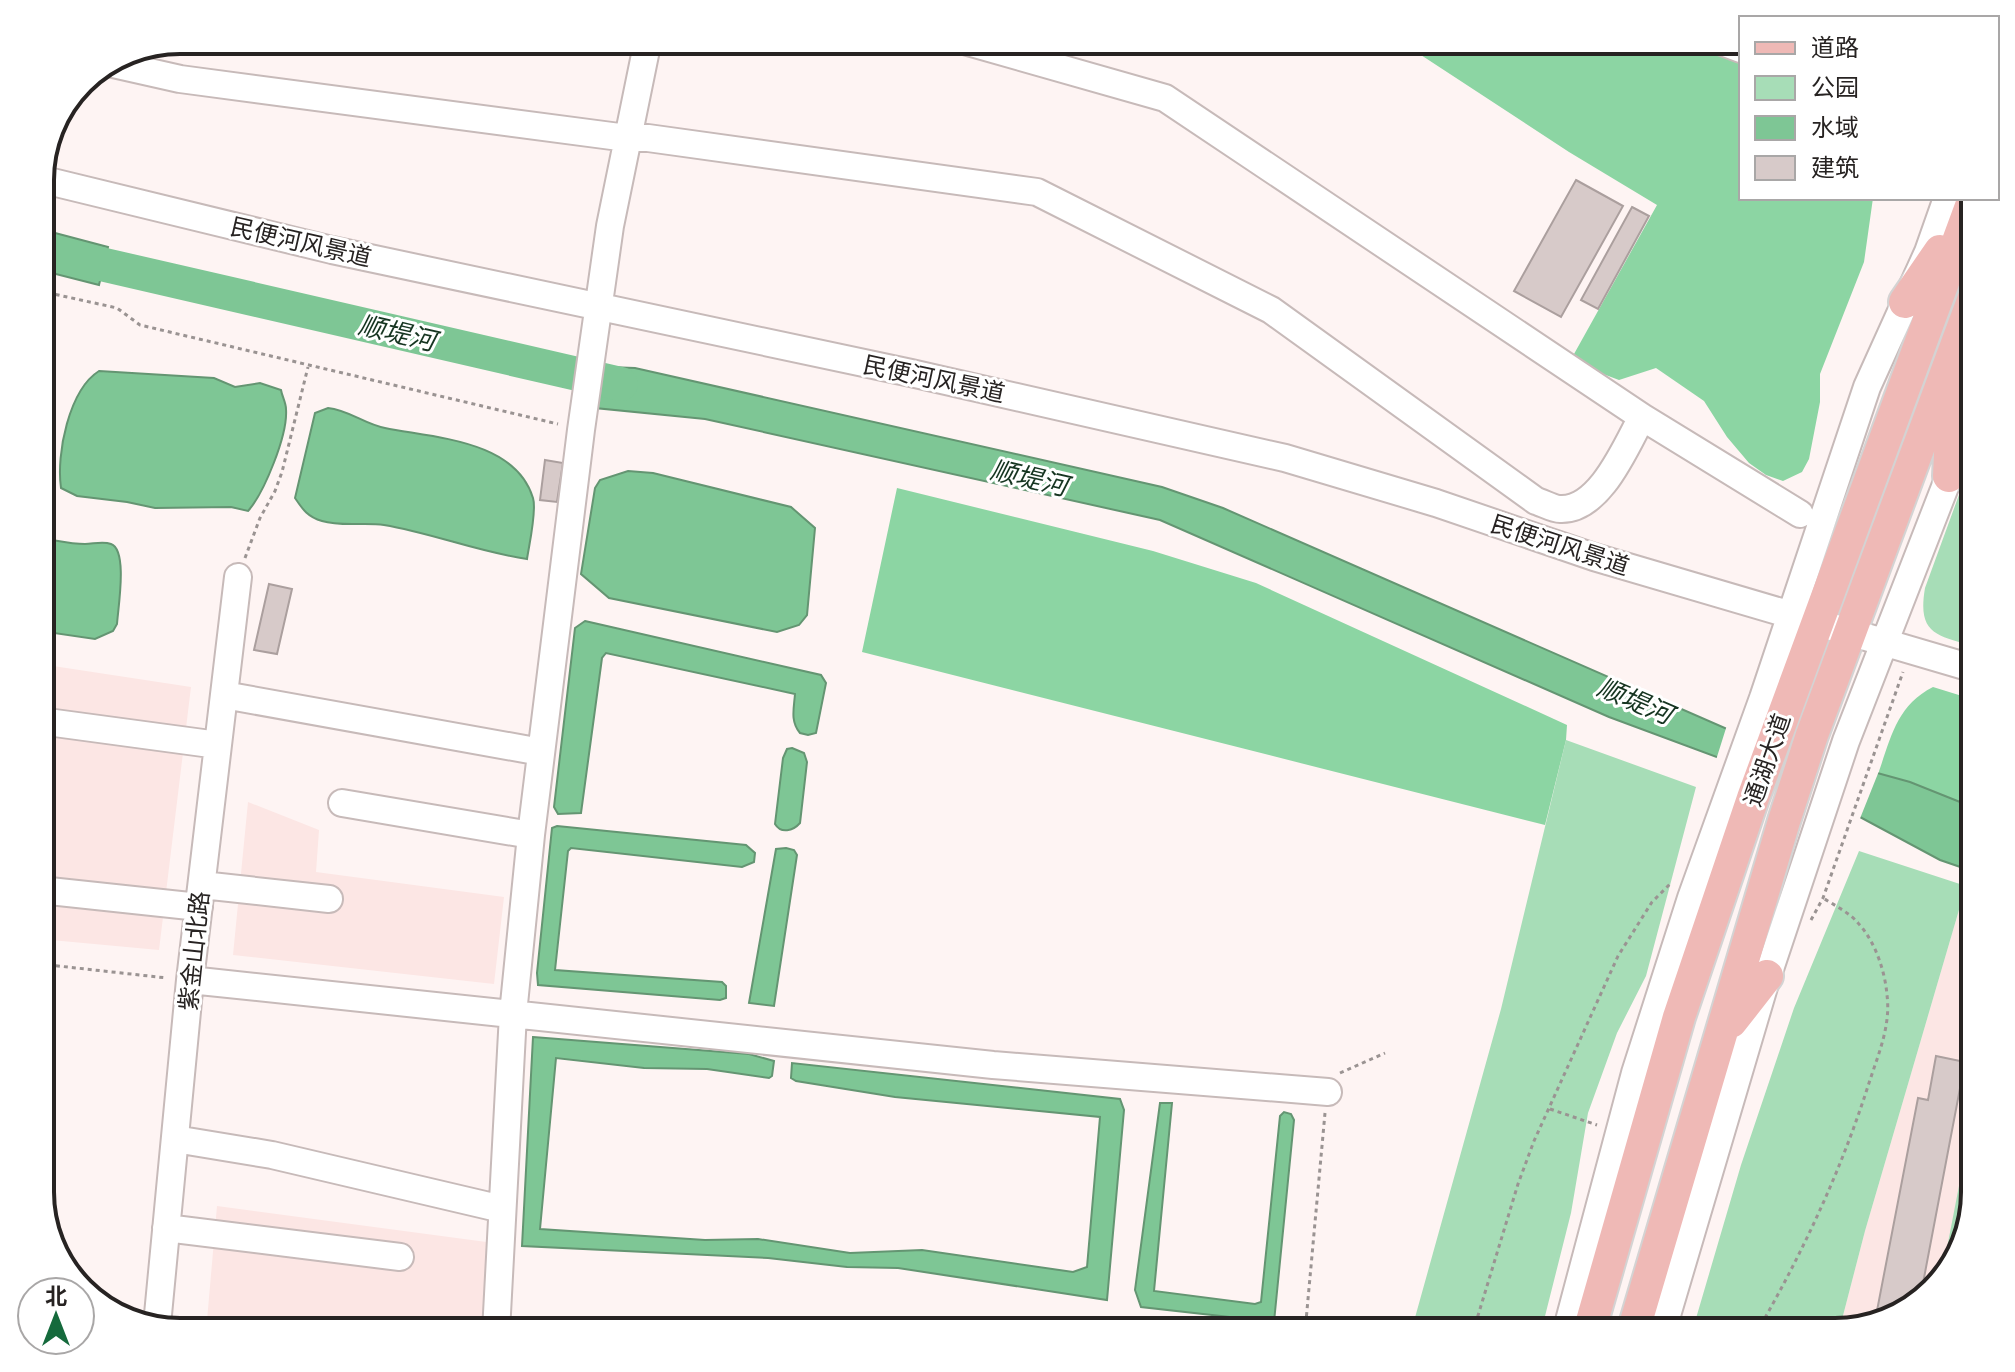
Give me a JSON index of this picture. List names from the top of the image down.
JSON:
{
  "streets": {
    "main road": ["通湖大道"],
    "street": ["民便河风景道", "紫金山北路"]
  },
  "crossings": [
    ["民便河风景道", "通湖大道"]
  ],
  "water": ["顺堤河"],
  "legend": [
    "道路",
    "公园",
    "水域",
    "建筑"
  ],
  "north": "top"
}
